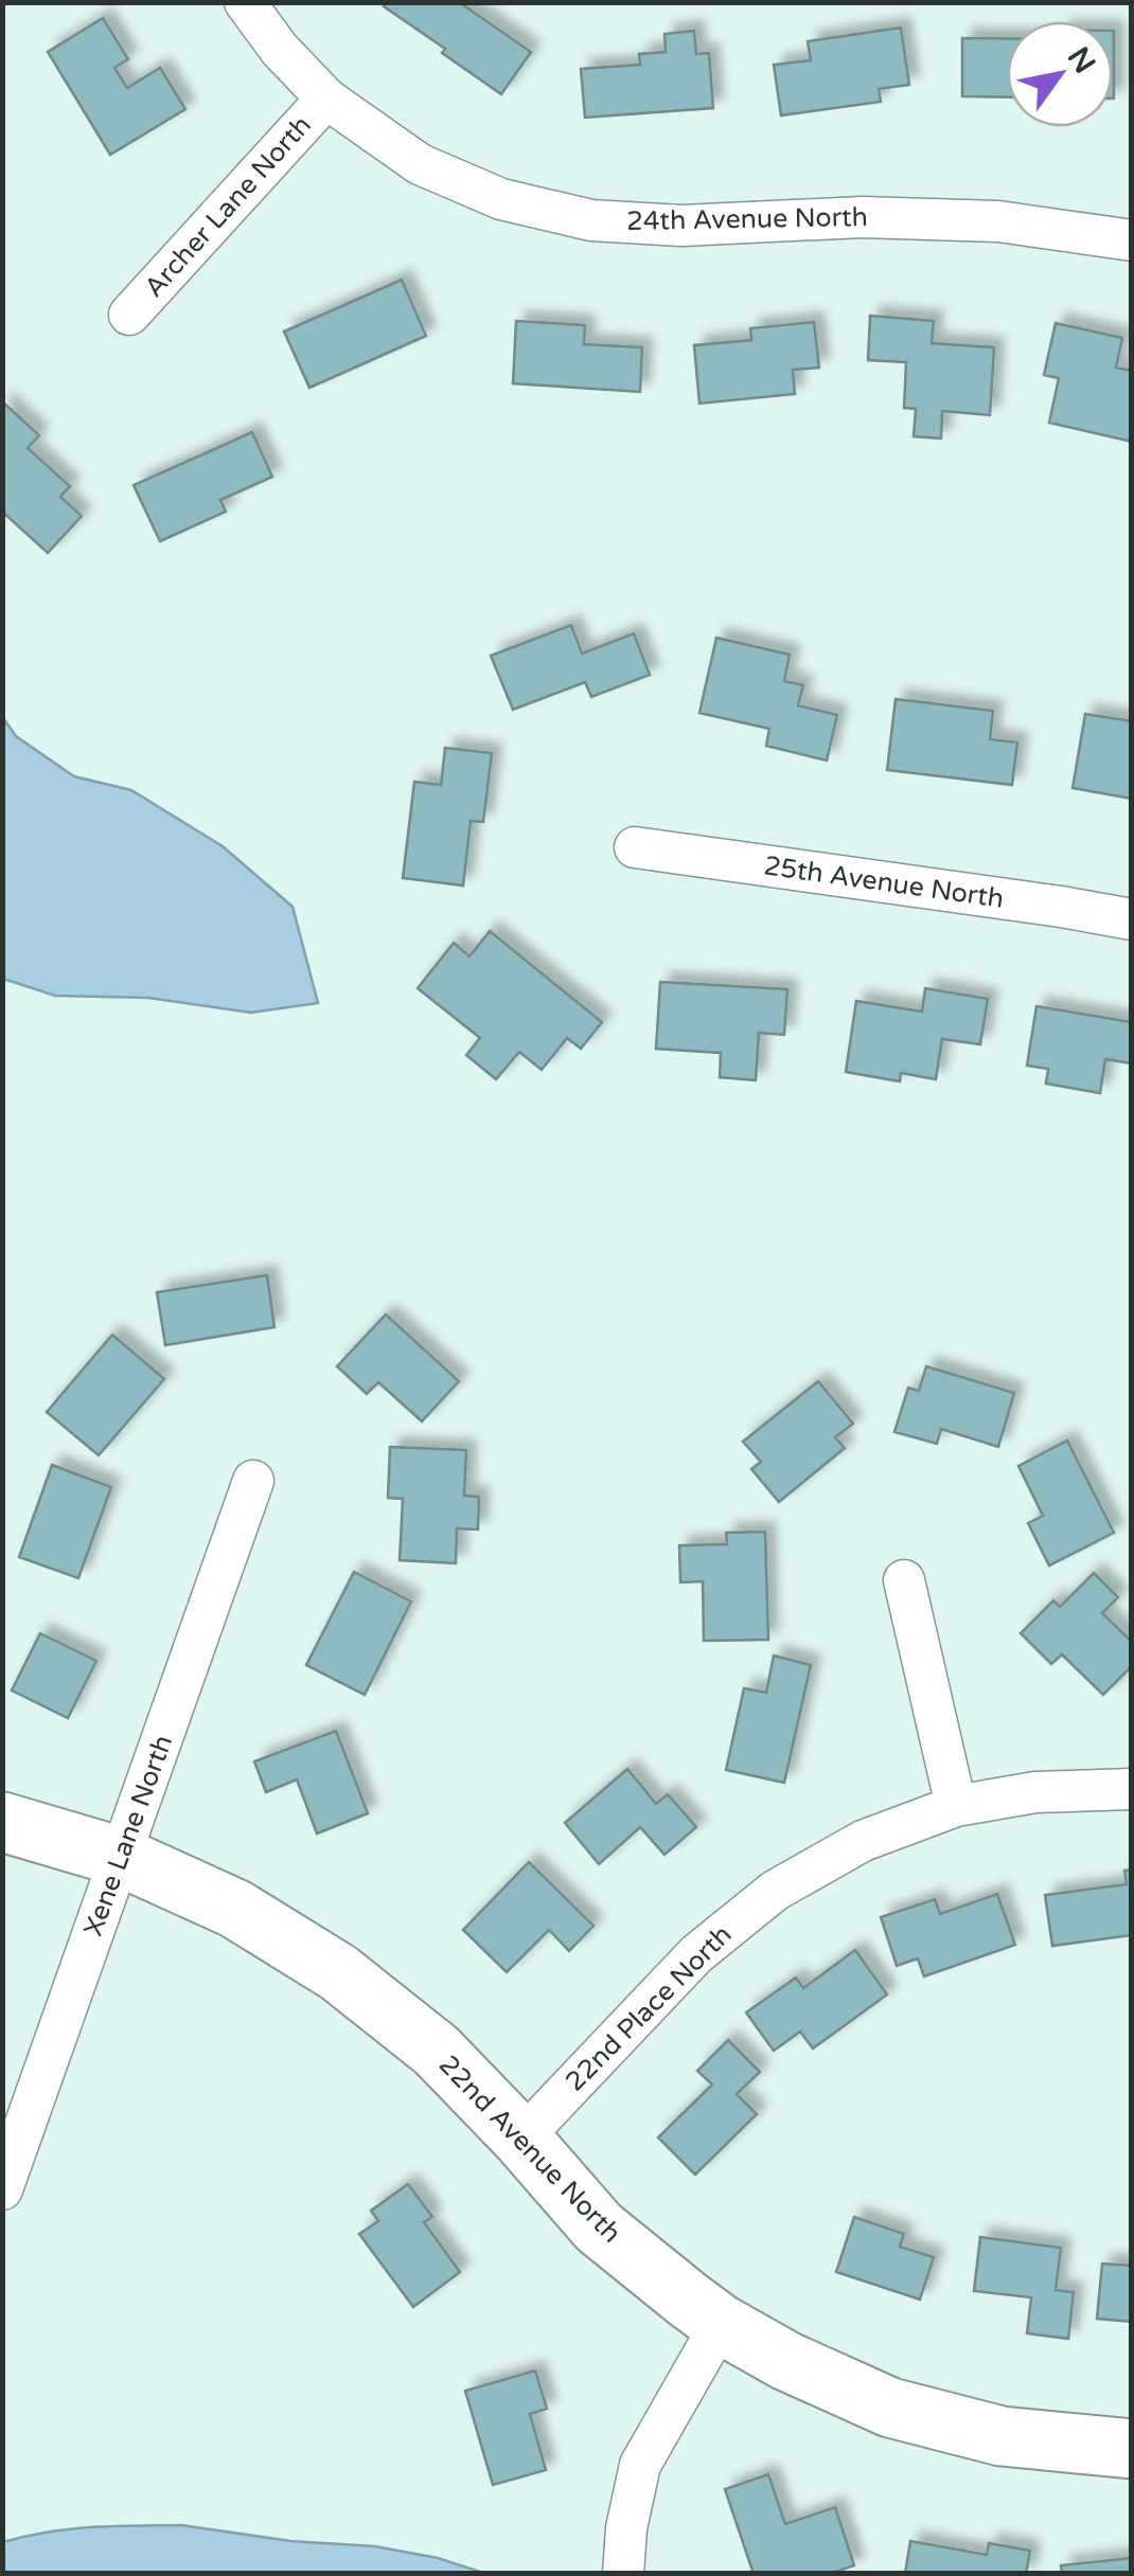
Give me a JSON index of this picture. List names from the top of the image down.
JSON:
{
  "streets": {
    "street": [
      "Archer Lane North",
      "24th Avenue North",
      "25th Avenue North",
      "Xene Lane North",
      "22nd Place North",
      "22nd Avenue North"
    ]
  },
  "crossings": [
    ["Archer Lane North", "24th Avenue North"],
    ["Xene Lane North", "22nd Avenue North"],
    ["22nd Place North", "22nd Avenue North"]
  ],
  "north": "top right"
}
